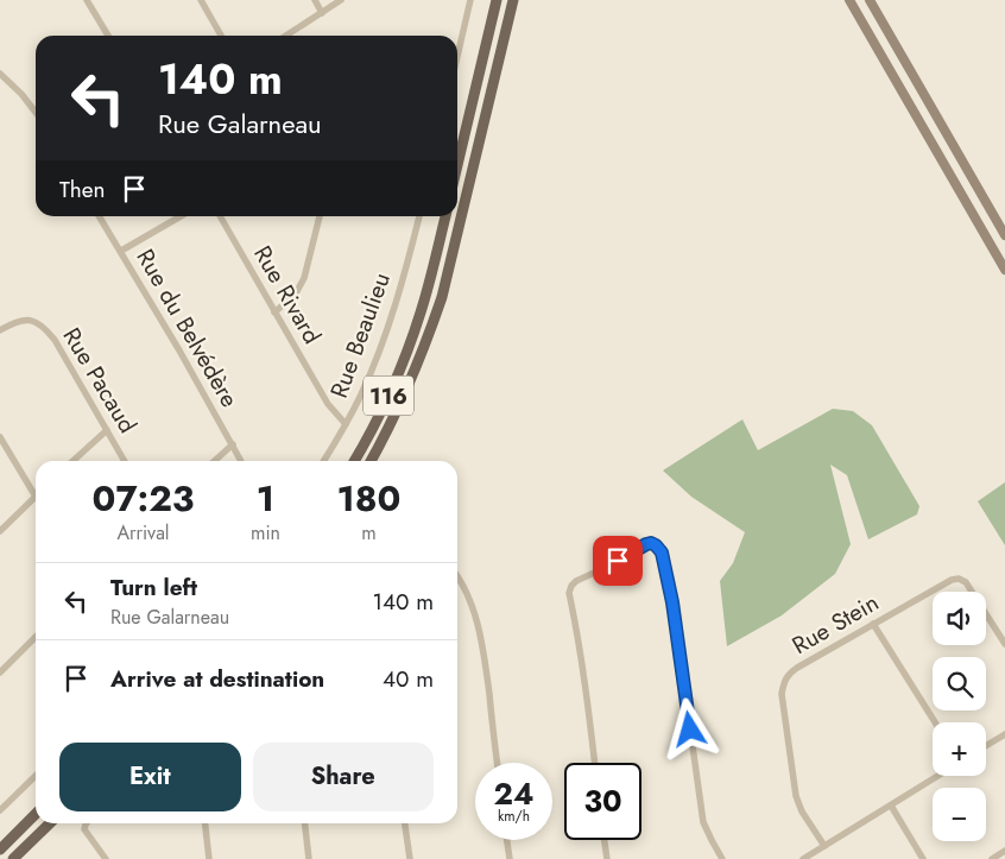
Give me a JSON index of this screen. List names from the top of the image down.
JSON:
{
  "streets": {
    "main road": ["116"],
    "street": [
      "Rue Rivard",
      "Rue du Belvédère",
      "Rue Beaulieu",
      "Rue Pacaud",
      "Rue Stein"
    ]
  },
  "crossings": [
    ["Rue Rivard", "Rue Beaulieu"]
  ],
  "page": {
    "turn": ["140 m", "Rue Galarneau"],
    "then": "Then",
    "eta": [
      "07:23",
      "Arrival",
      "1",
      "min",
      "180",
      "m"
    ],
    "list": [
      {
        "name": "Turn left",
        "note": "Rue Galarneau",
        "value": "140 m"
      },
      {
        "name": "Arrive at destination",
        "value": "40 m"
      }
    ],
    "map_buttons": ["+", "−"],
    "buttons": ["Exit", "Share"],
    "speed": "24 km/h",
    "limit": "30"
  }
}
